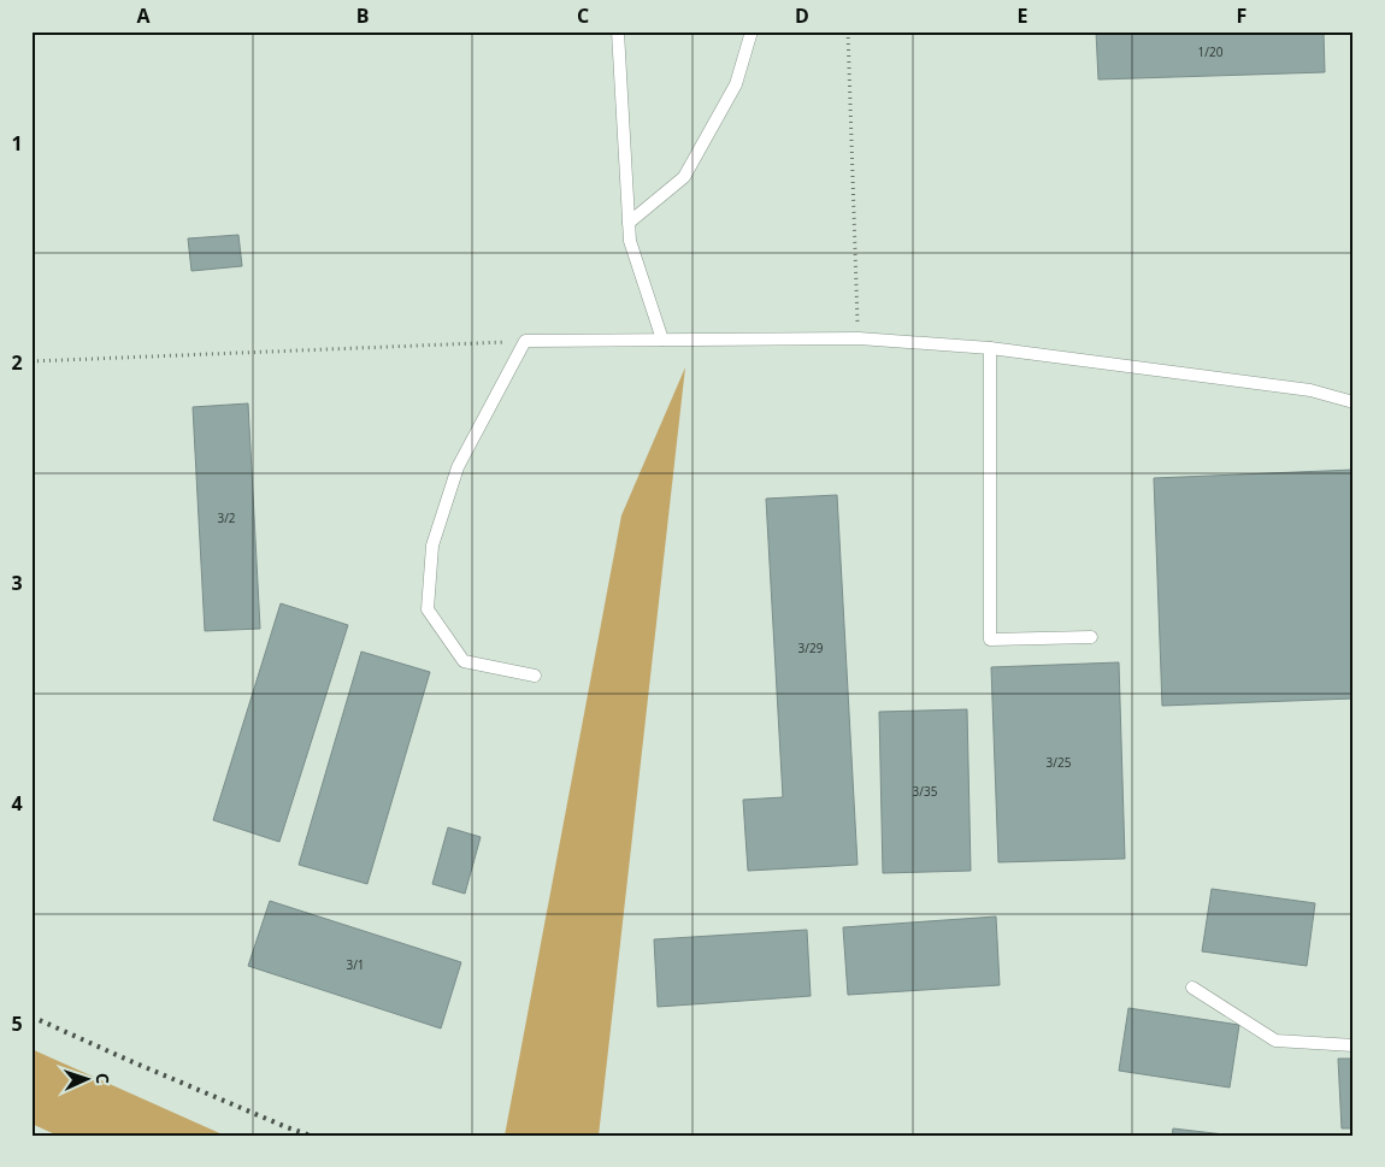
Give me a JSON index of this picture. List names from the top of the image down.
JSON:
{
  "house_numbers": [
    "1/20",
    "3/2",
    "3/29",
    "3/25",
    "3/35",
    "3/1"
  ],
  "north": "right",
  "grid": {
    "columns": [
      "A",
      "B",
      "C",
      "D",
      "E",
      "F"
    ],
    "rows": [
      "1",
      "2",
      "3",
      "4",
      "5"
    ]
  }
}
